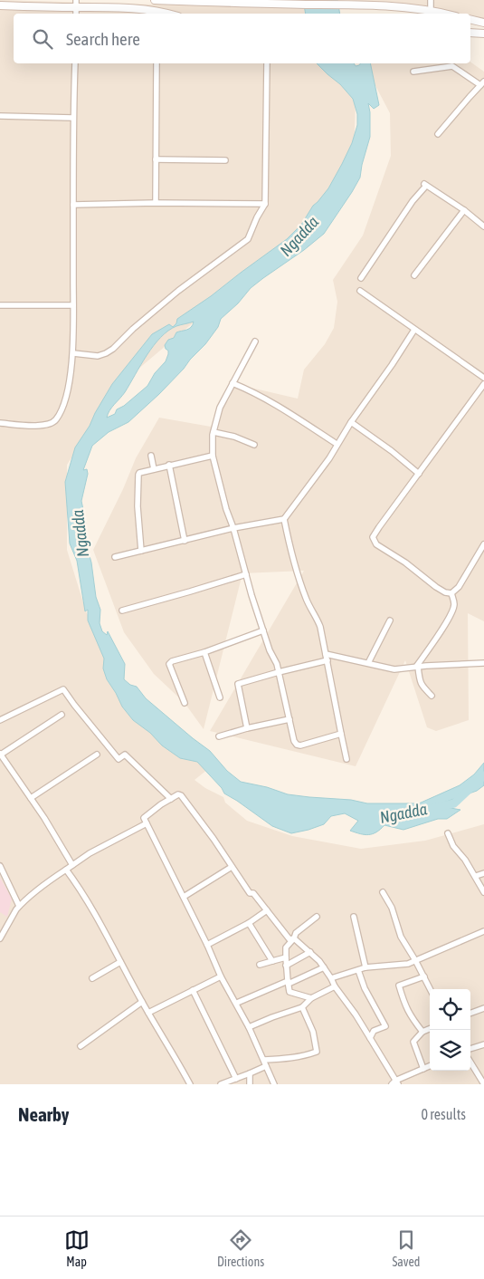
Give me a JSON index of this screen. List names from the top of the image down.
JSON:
{
  "water": ["Ngadda"],
  "page": {
    "search": "Search here",
    "heading": ["Nearby", "0 results"],
    "nav": ["Map", "Directions", "Saved"]
  }
}
